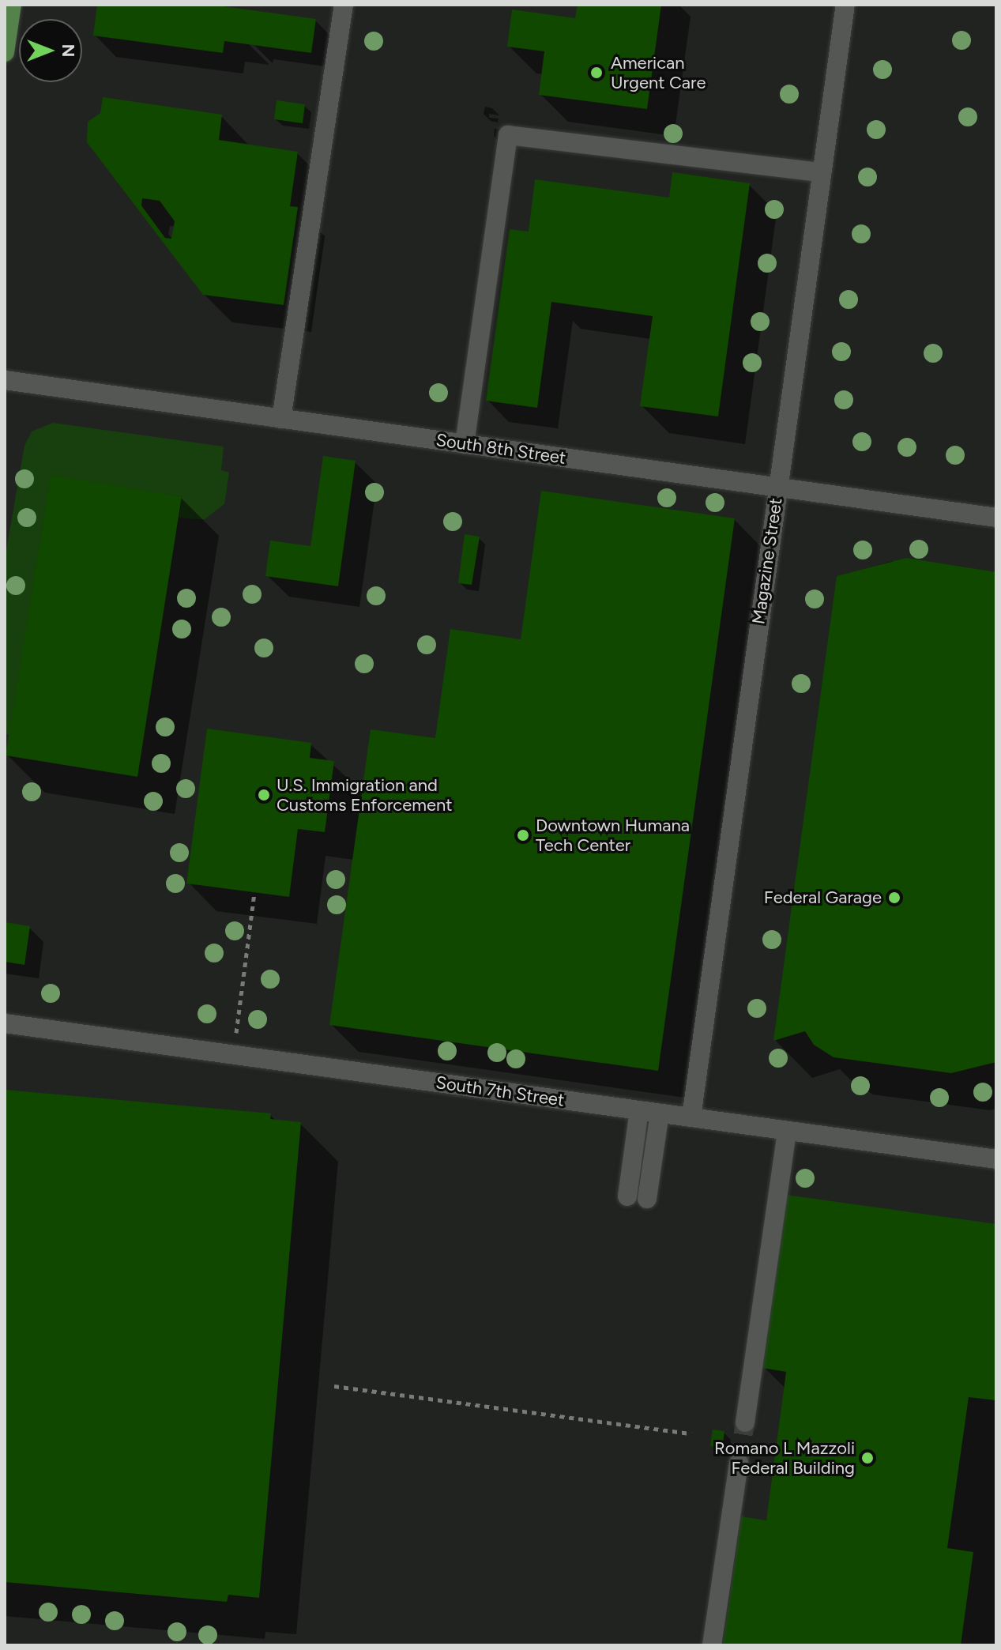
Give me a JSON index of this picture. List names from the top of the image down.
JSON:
{
  "streets": {
    "street": ["South 8th Street", "Magazine Street", "South 7th Street"]
  },
  "crossings": [
    ["South 8th Street", "Magazine Street"],
    ["Magazine Street", "South 7th Street"]
  ],
  "places": [
    "American Urgent Care",
    "U.S. Immigration and Customs Enforcement",
    "Downtown Humana Tech Center",
    "Federal Garage",
    "Romano L Mazzoli Federal Building"
  ],
  "north": "right"
}
